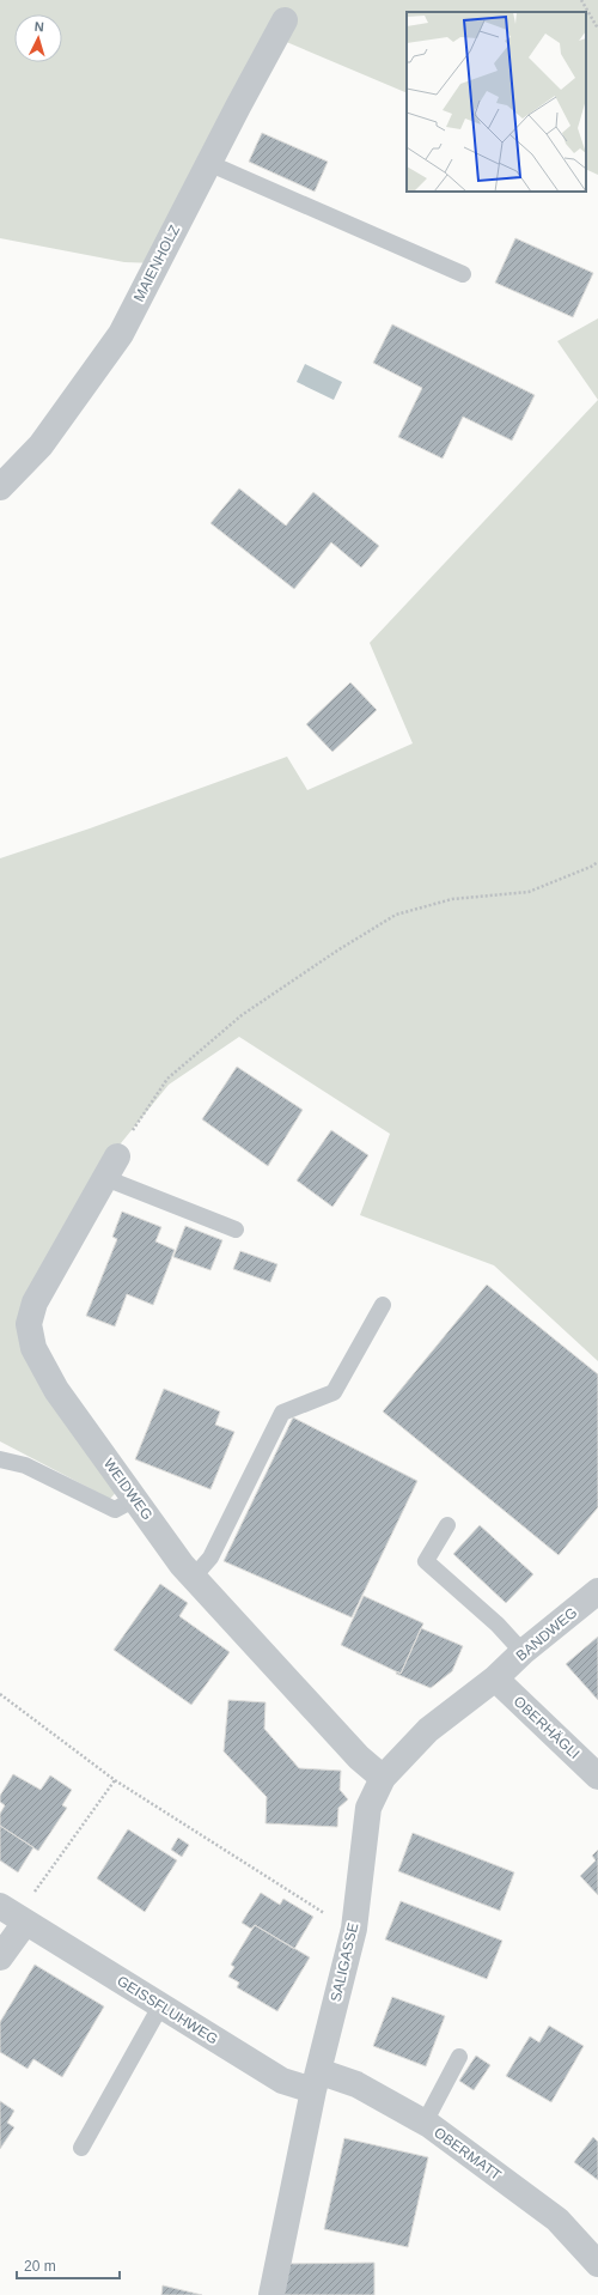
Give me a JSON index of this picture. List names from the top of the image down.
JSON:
{
  "streets": {
    "street": [
      "MAIENHOLZ",
      "WEIDWEG",
      "BANDWEG",
      "OBERHÄGLI",
      "SALIGASSE",
      "GEISSFLUHWEG",
      "OBERMATT"
    ]
  },
  "crossings": [
    ["WEIDWEG", "SALIGASSE"],
    ["BANDWEG", "OBERHÄGLI"],
    ["BANDWEG", "SALIGASSE"],
    ["OBERHÄGLI", "SALIGASSE"],
    ["SALIGASSE", "GEISSFLUHWEG"],
    ["SALIGASSE", "OBERMATT"],
    ["GEISSFLUHWEG", "OBERMATT"]
  ],
  "scale_bar": "20 m",
  "north": "top"
}
